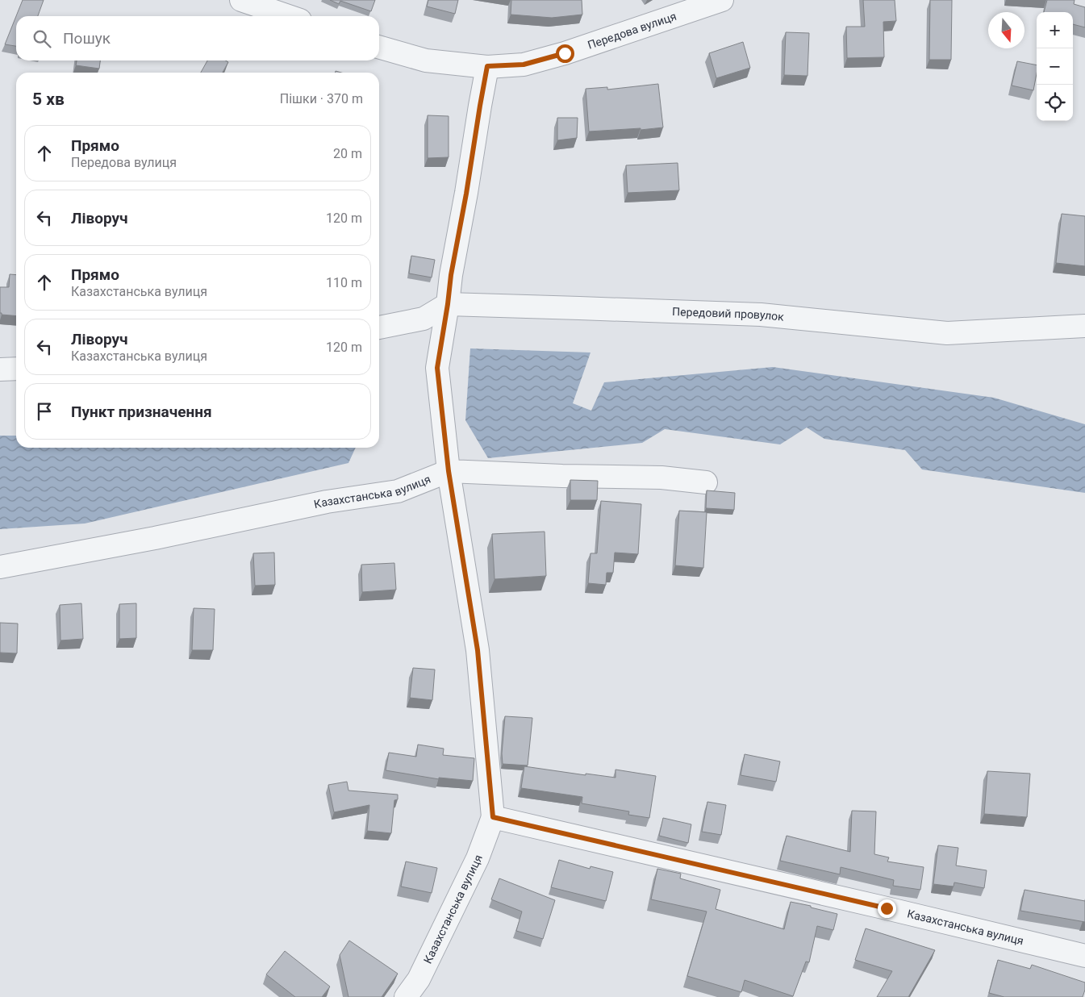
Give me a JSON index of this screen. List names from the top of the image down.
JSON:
{
  "streets": {
    "street": ["Передова вулиця", "Передовий провулок", "Казахстанська вулиця"]
  },
  "north": "bottom",
  "page": {
    "map_buttons": ["+", "−"],
    "search": "Пошук",
    "heading": ["5 хв", "Пішки · 370 m"],
    "list": [
      ["Прямо", "Передова вулиця", "20 m"],
      ["Ліворуч", "120 m"],
      ["Прямо", "Казахстанська вулиця", "110 m"],
      ["Ліворуч", "Казахстанська вулиця", "120 m"],
      "Пункт призначення"
    ]
  }
}
